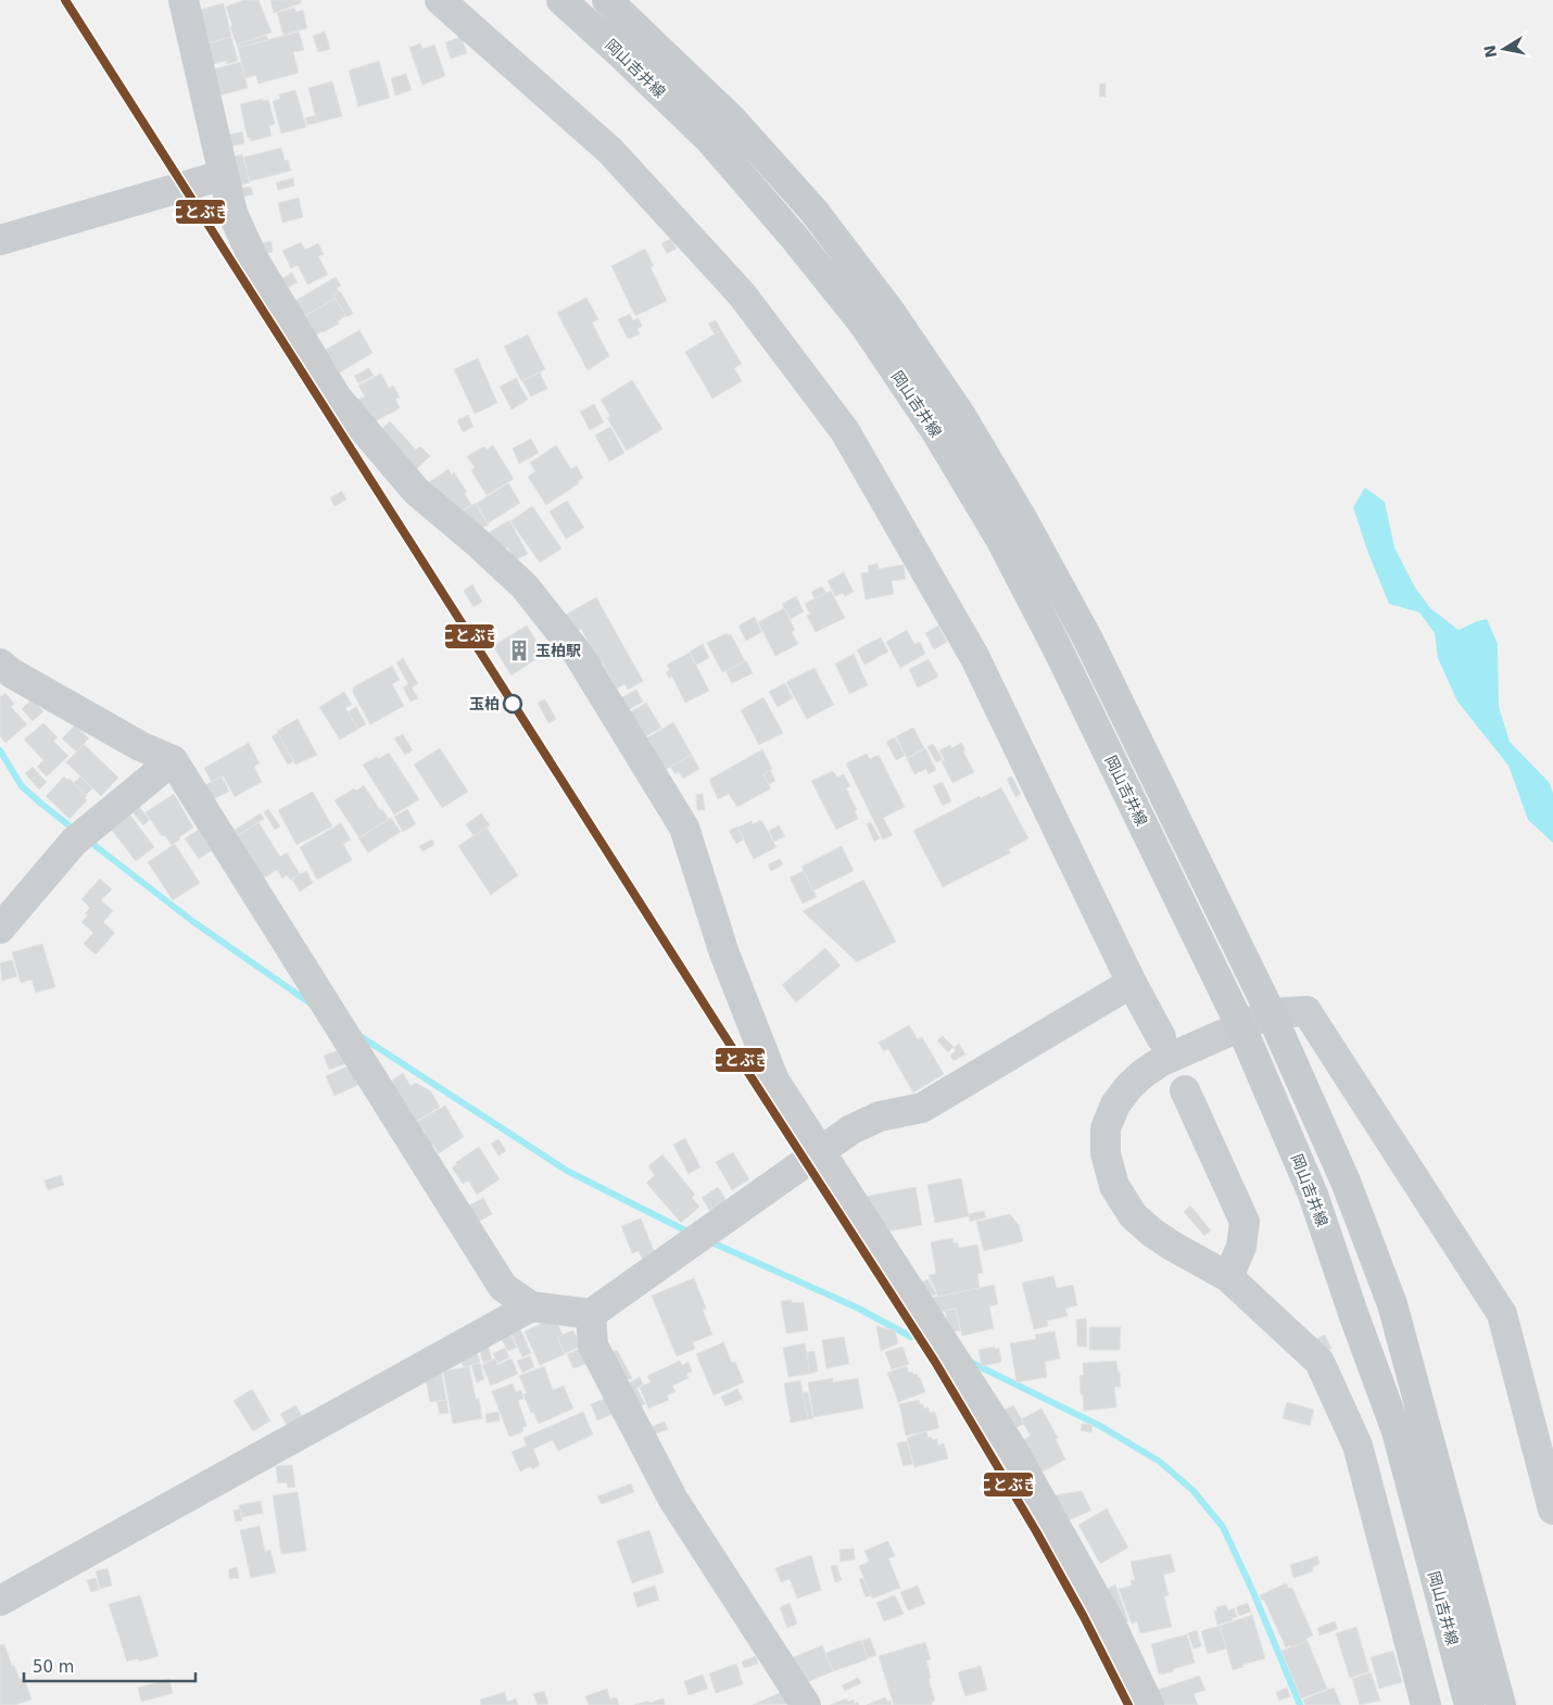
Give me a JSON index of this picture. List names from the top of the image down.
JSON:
{
  "streets": {
    "main road": ["岡山吉井線"]
  },
  "places": {
    "building": ["玉柏駅"],
    "other": ["玉柏"]
  },
  "lines": ["transit line ことぶき"],
  "scale_bar": "50 m",
  "north": "left"
}
